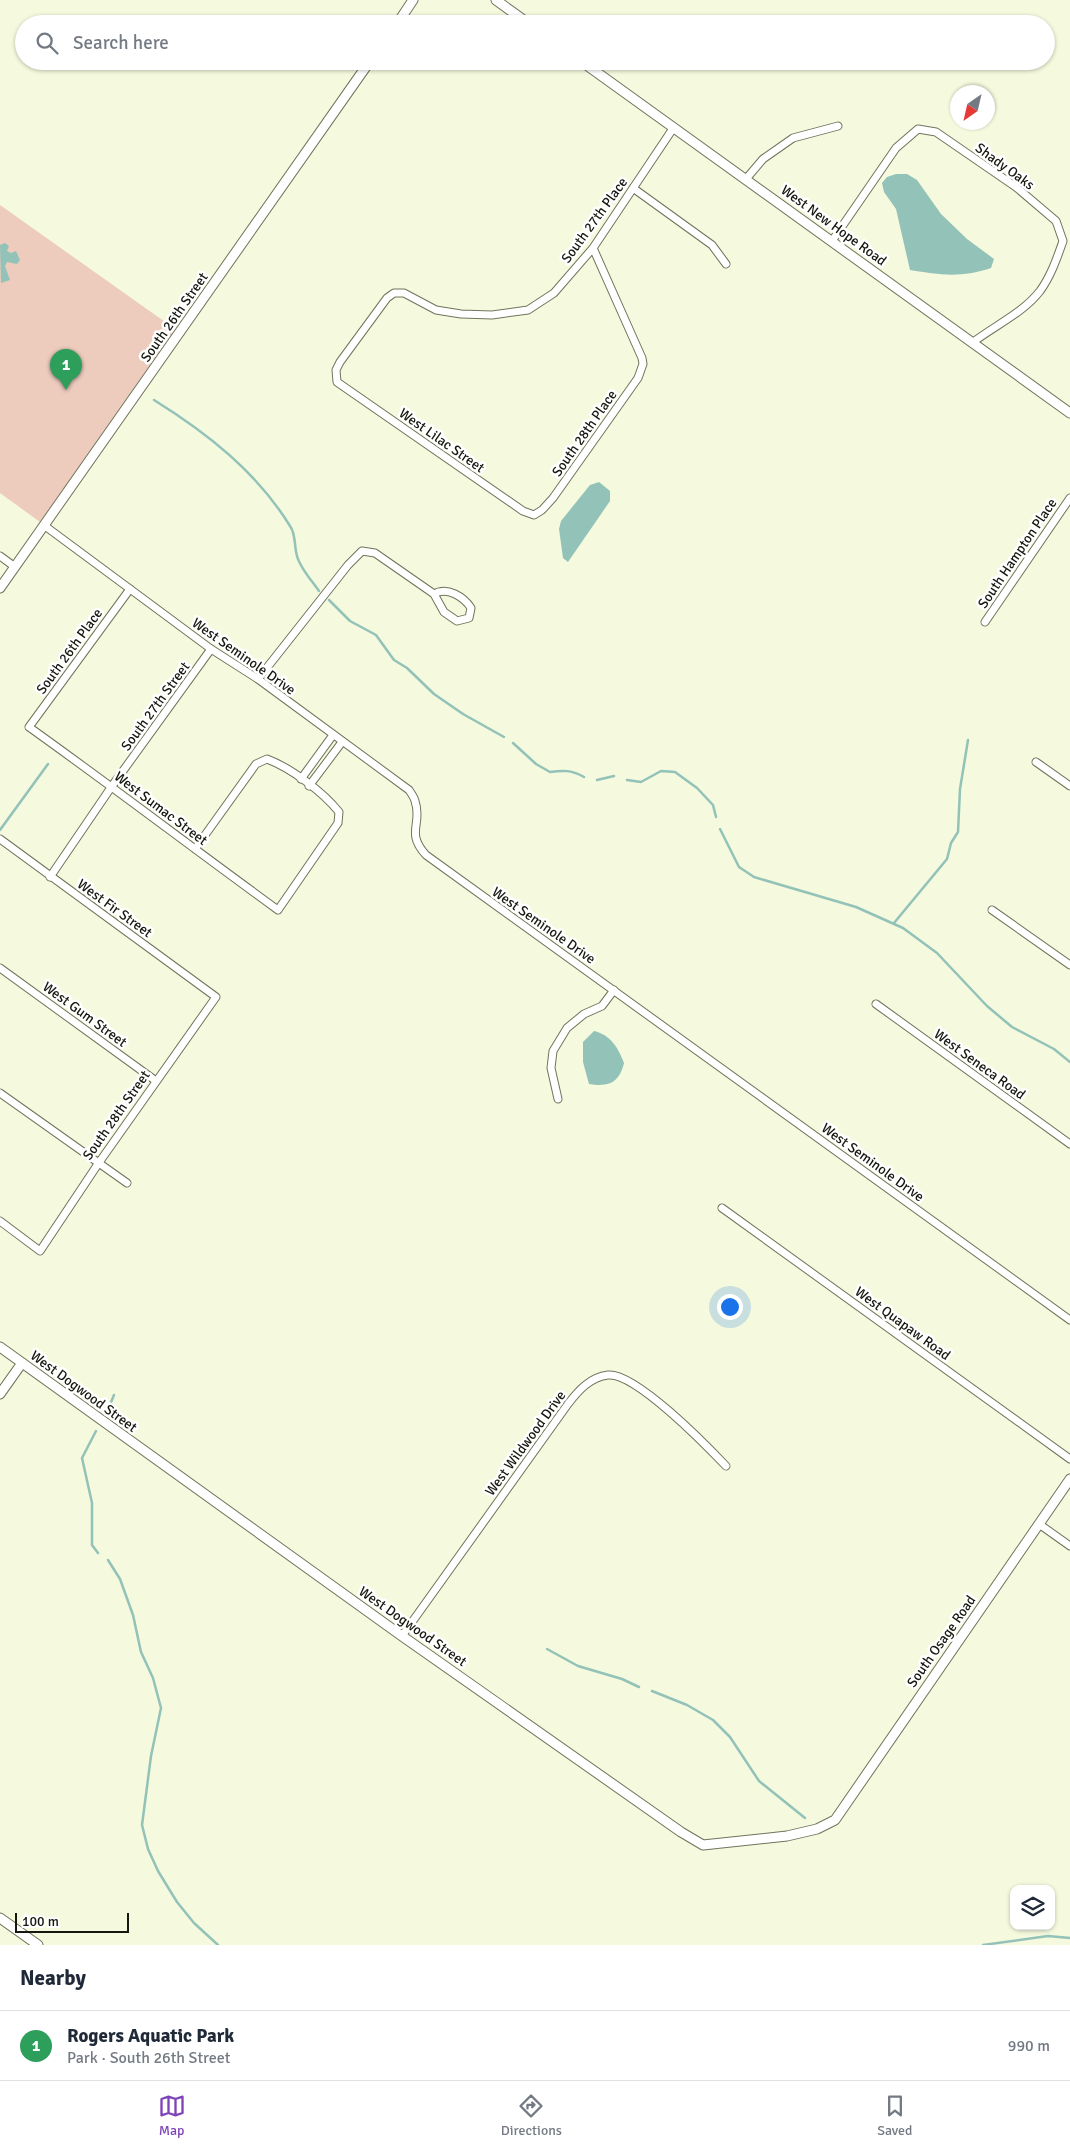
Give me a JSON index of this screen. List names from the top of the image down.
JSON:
{
  "streets": {
    "street": [
      "Shady Oaks",
      "South 27th Place",
      "West New Hope Road",
      "South 26th Street",
      "South 28th Place",
      "West Lilac Street",
      "South Hampton Place",
      "South 26th Place",
      "West Seminole Drive",
      "South 27th Street",
      "West Sumac Street",
      "West Fir Street",
      "West Gum Street",
      "West Seneca Road",
      "South 28th Street",
      "West Quapaw Road",
      "West Dogwood Street",
      "West Wildwood Drive",
      "South Osage Road"
    ]
  },
  "crossings": [
    ["Shady Oaks", "West New Hope Road"],
    ["South 27th Place", "West New Hope Road"],
    ["South 27th Place", "South 28th Place"],
    ["South 27th Place", "West Lilac Street"],
    ["South 26th Street", "West Seminole Drive"],
    ["South 28th Place", "West Lilac Street"],
    ["South 26th Place", "West Seminole Drive"],
    ["South 26th Place", "West Sumac Street"],
    ["West Seminole Drive", "South 27th Street"],
    ["South 27th Street", "West Sumac Street"],
    ["South 27th Street", "West Fir Street"],
    ["West Fir Street", "South 28th Street"],
    ["West Gum Street", "South 28th Street"],
    ["West Dogwood Street", "West Wildwood Drive"],
    ["West Dogwood Street", "South Osage Road"]
  ],
  "scale_bar": "100 m",
  "north": "bottom left",
  "page": {
    "search": "Search here",
    "pins": "1",
    "scale": "100 m",
    "heading": "Nearby",
    "list": [
      {
        "mark": "1",
        "name": "Rogers Aquatic Park",
        "note": "Park · South 26th Street",
        "value": "990 m"
      }
    ],
    "nav": ["Map", "Directions", "Saved"]
  }
}
